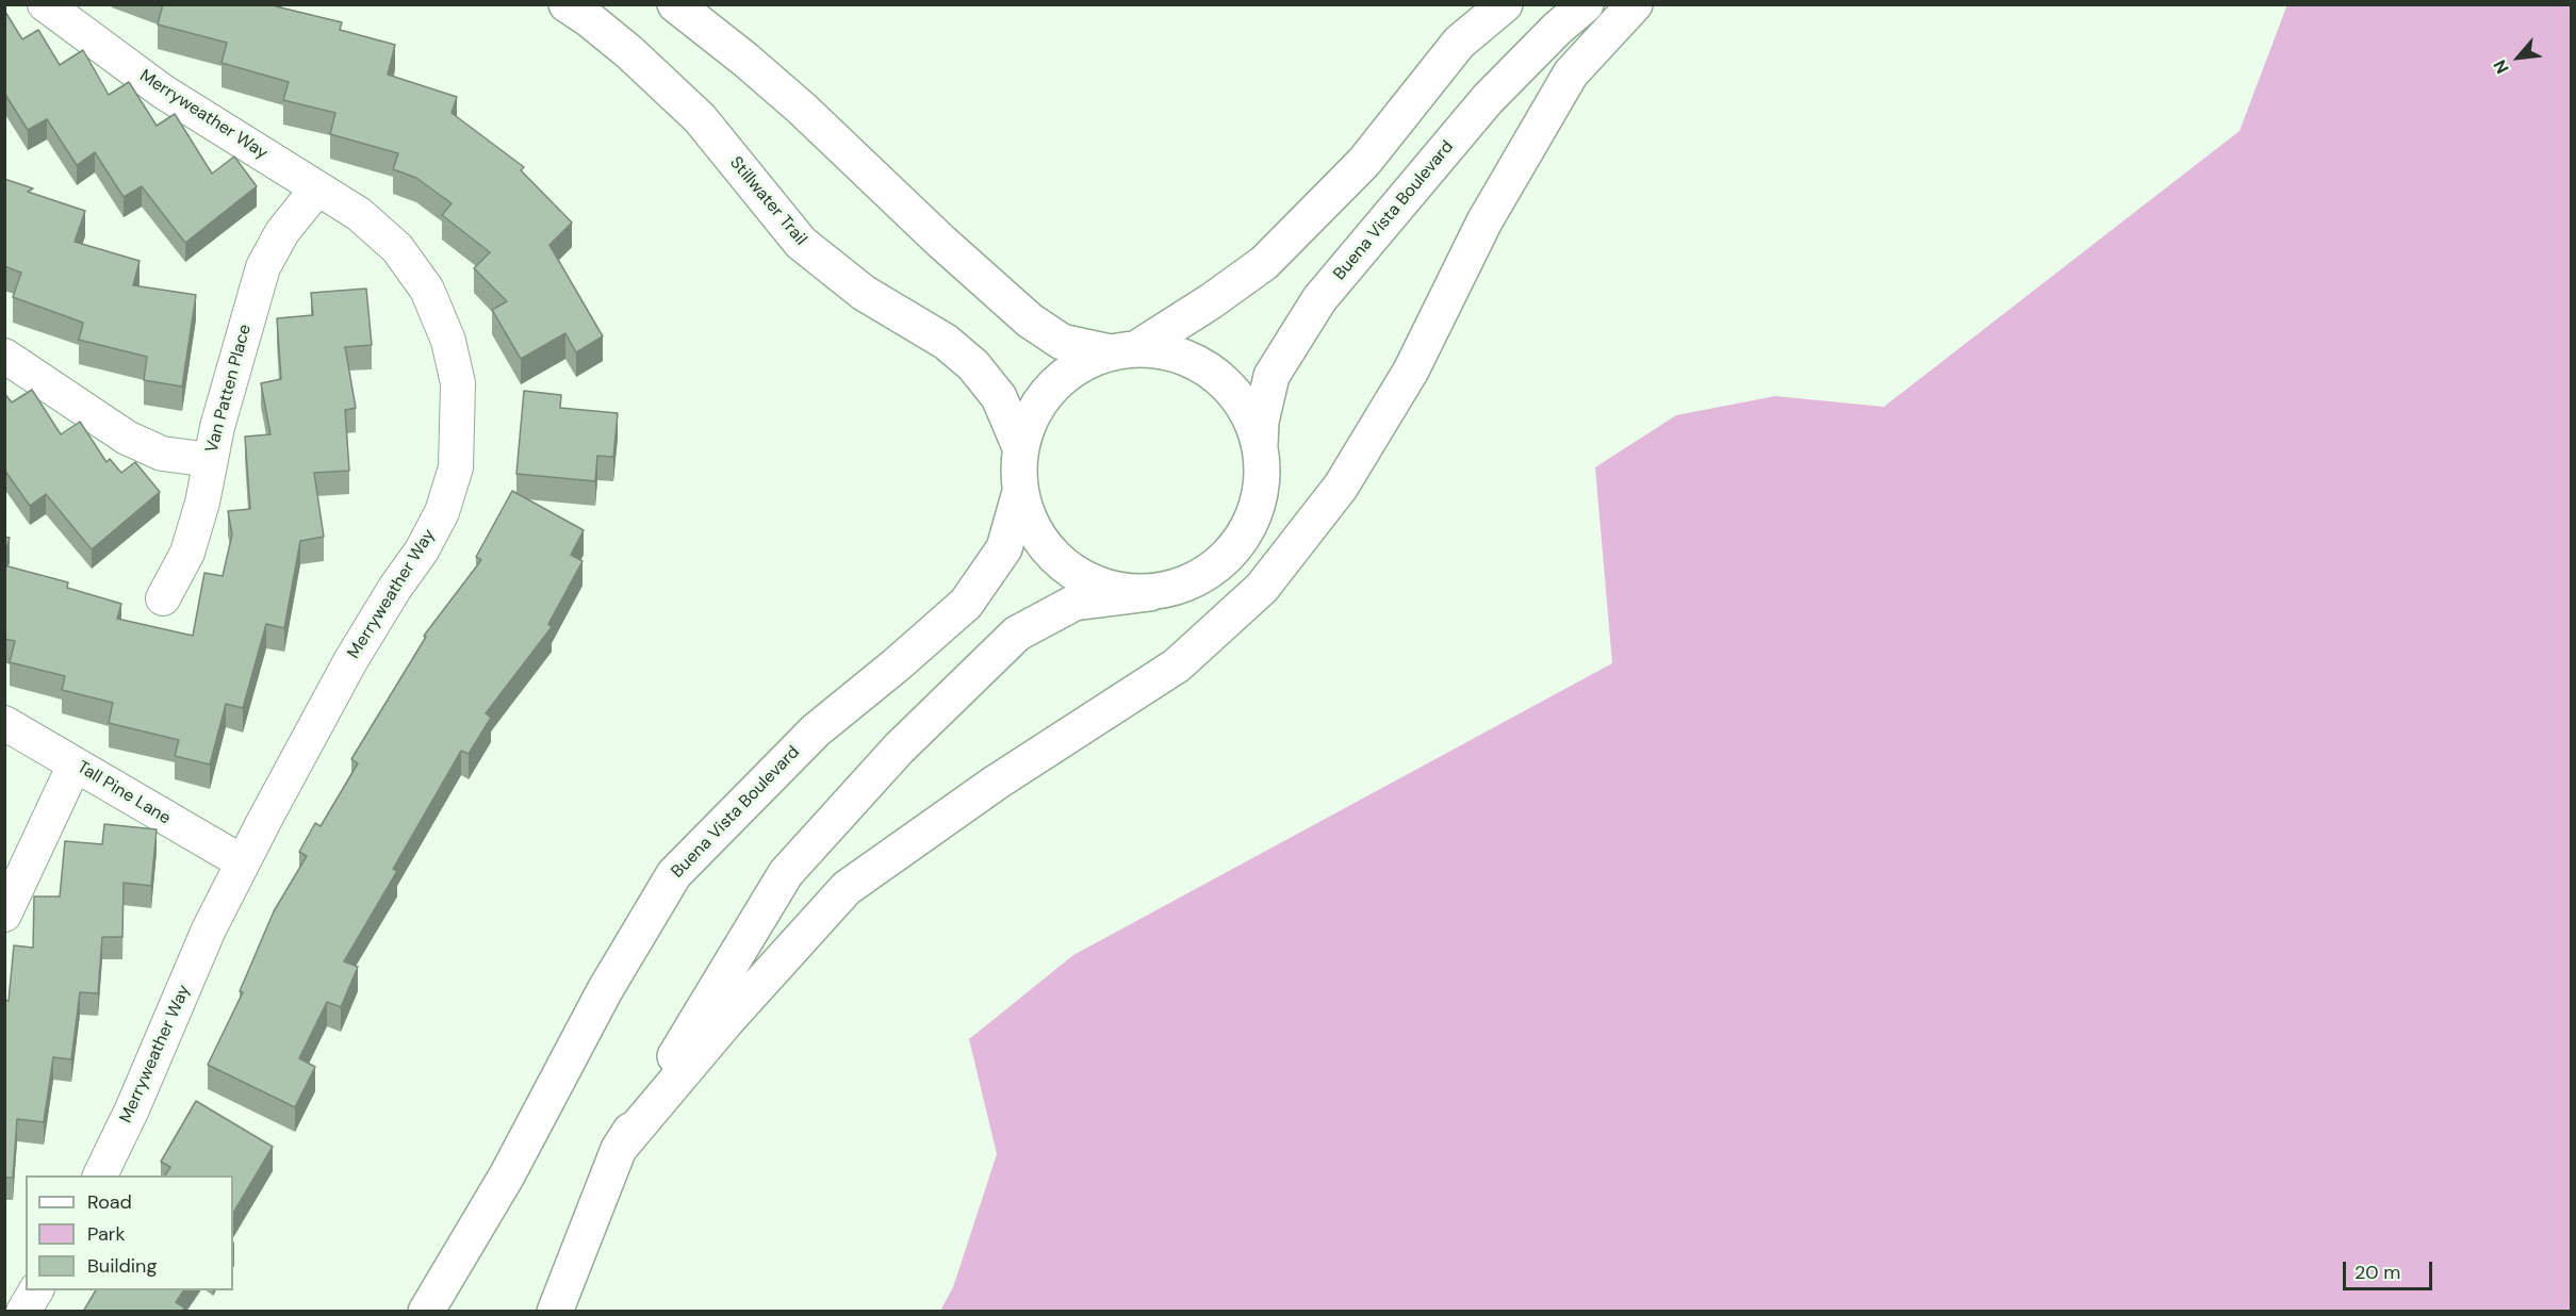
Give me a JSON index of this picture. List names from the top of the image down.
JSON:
{
  "streets": {
    "main road": ["Stillwater Trail", "Buena Vista Boulevard"],
    "street": ["Merryweather Way", "Van Patten Place", "Tall Pine Lane"]
  },
  "crossings": [
    ["Merryweather Way", "Van Patten Place"],
    ["Merryweather Way", "Tall Pine Lane"],
    ["Stillwater Trail", "Buena Vista Boulevard"]
  ],
  "legend": ["Road", "Park", "Building"],
  "scale_bar": "20 m",
  "north": "bottom left"
}
